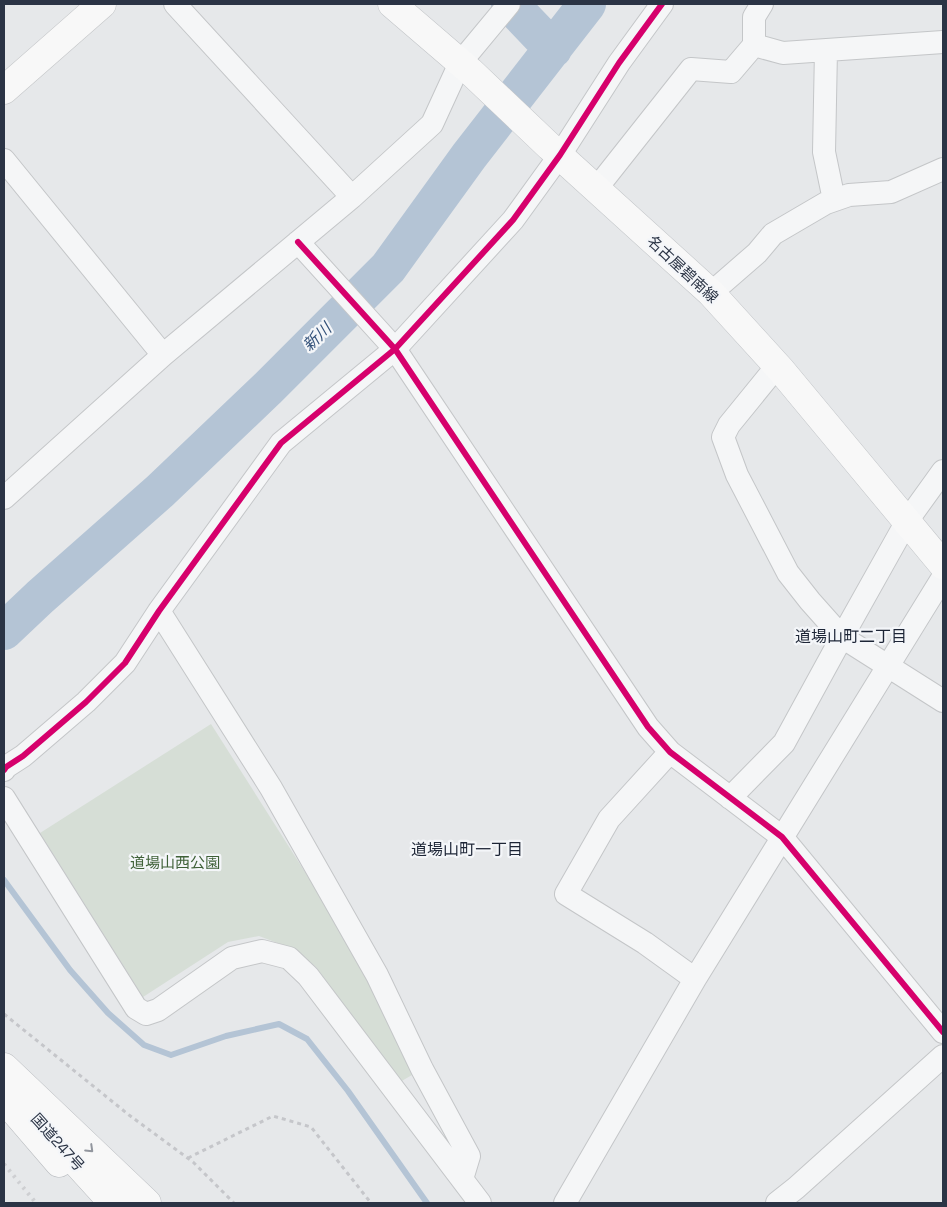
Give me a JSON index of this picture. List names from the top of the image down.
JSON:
{
  "streets": {
    "main road": ["名古屋碧南線", "国道247号"]
  },
  "districts": ["道場山町二丁目", "道場山町一丁目"],
  "water": ["新川"],
  "parks": ["道場山西公園"]
}
